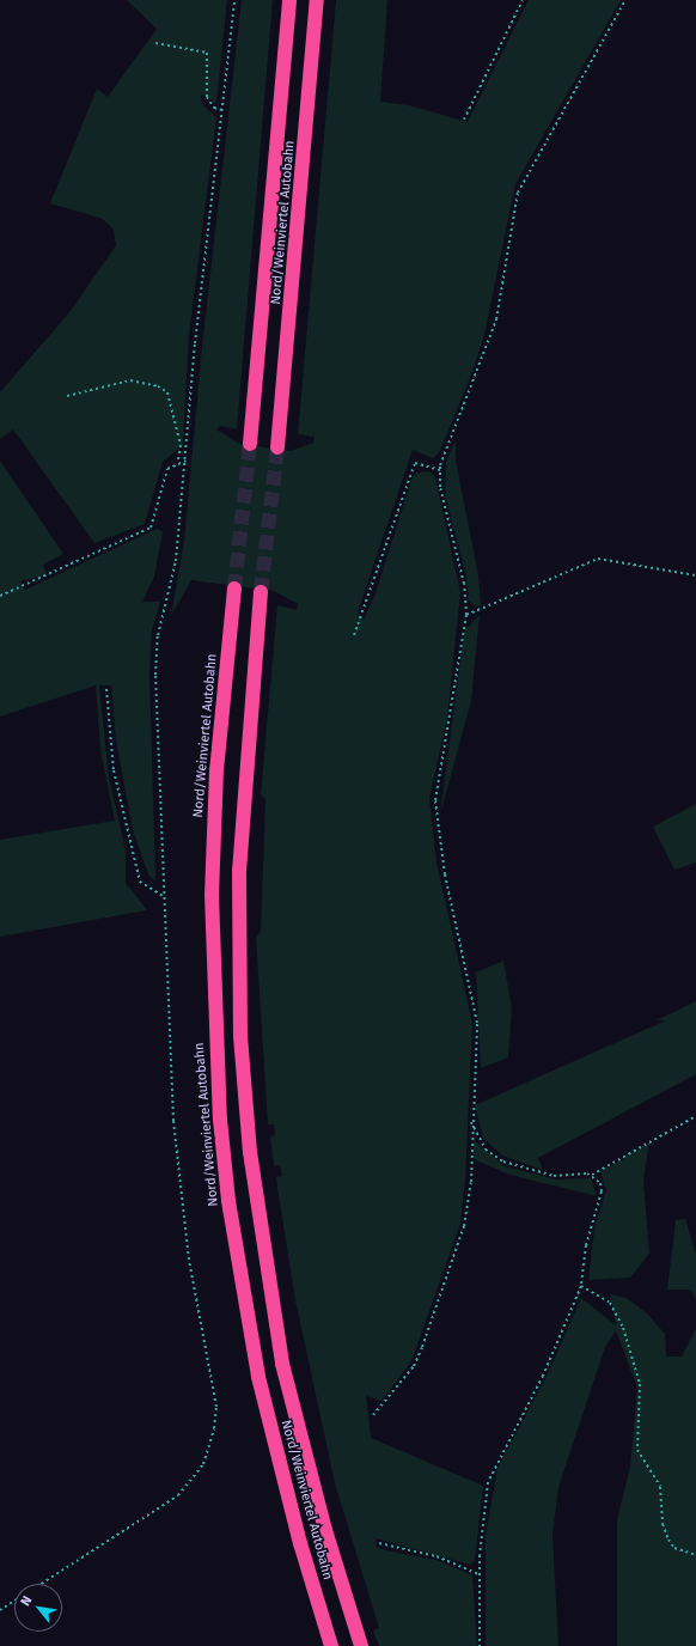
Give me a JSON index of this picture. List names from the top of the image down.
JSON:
{
  "streets": {
    "highway": ["Nord/Weinviertel Autobahn"]
  },
  "north": "top left"
}
